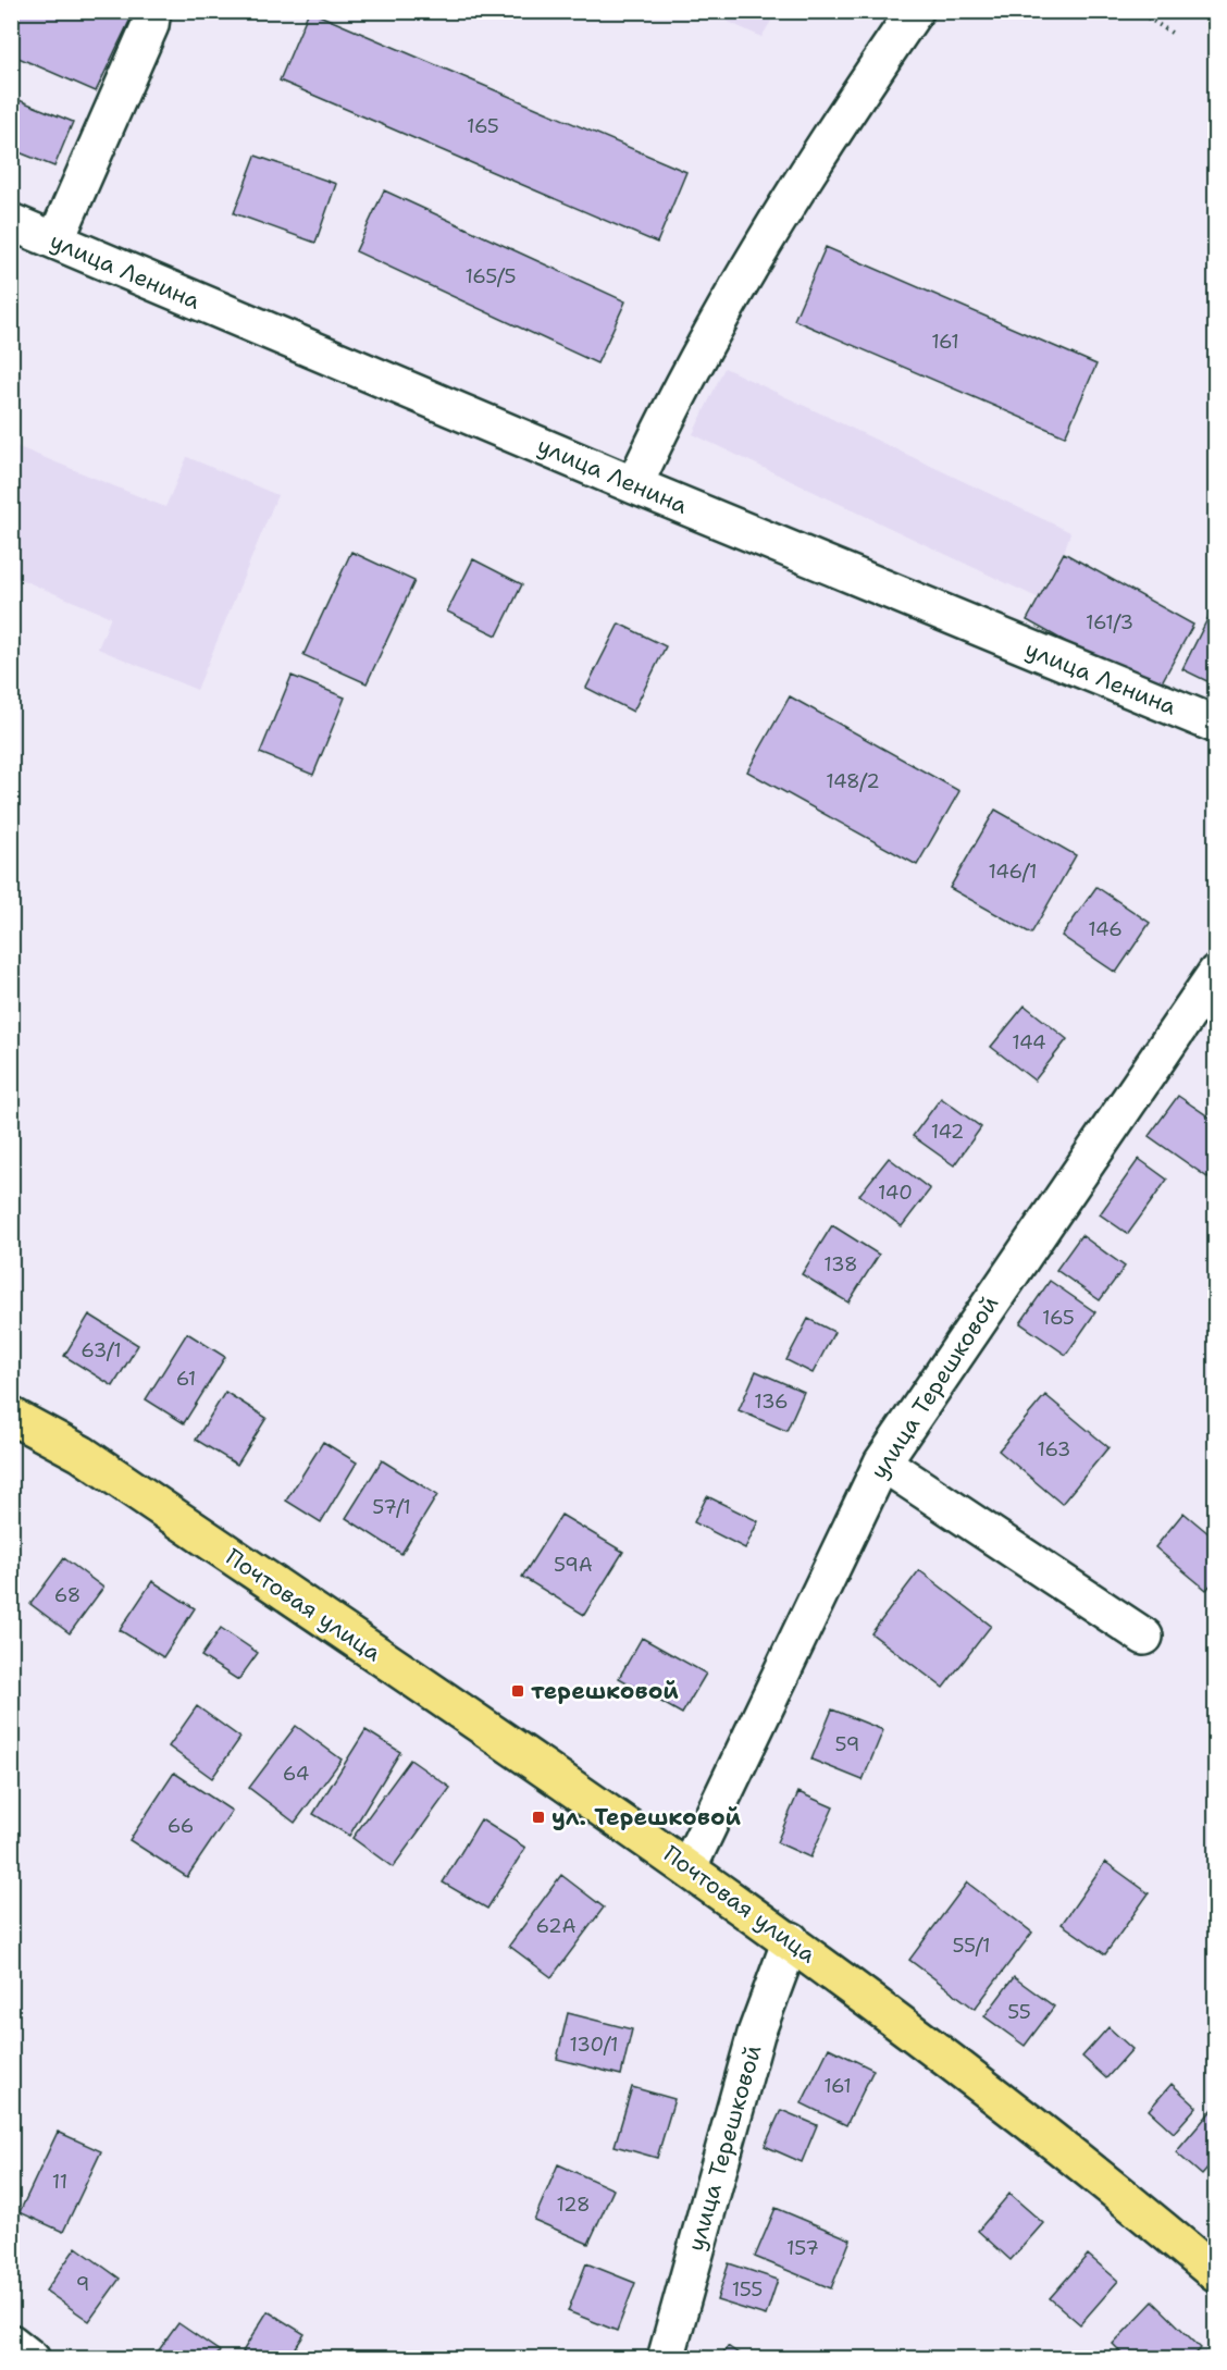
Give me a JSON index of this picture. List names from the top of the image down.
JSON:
{
  "streets": {
    "main road": ["Почтовая улица"],
    "street": ["улица Ленина", "улица Терешковой"]
  },
  "crossings": [
    ["улица Терешковой", "Почтовая улица"]
  ],
  "places": {
    "transit": ["терешковой", "ул. Терешковой"]
  },
  "house_numbers": [
    "165",
    "165/5",
    "161",
    "161/3",
    "148/2",
    "146/1",
    "146",
    "144",
    "142",
    "140",
    "138",
    "165",
    "63/1",
    "61",
    "136",
    "163",
    "57/1",
    "59А",
    "68",
    "59",
    "64",
    "66",
    "62А",
    "55/1",
    "55",
    "130/1",
    "161",
    "11",
    "128",
    "157",
    "9",
    "155"
  ]
}
